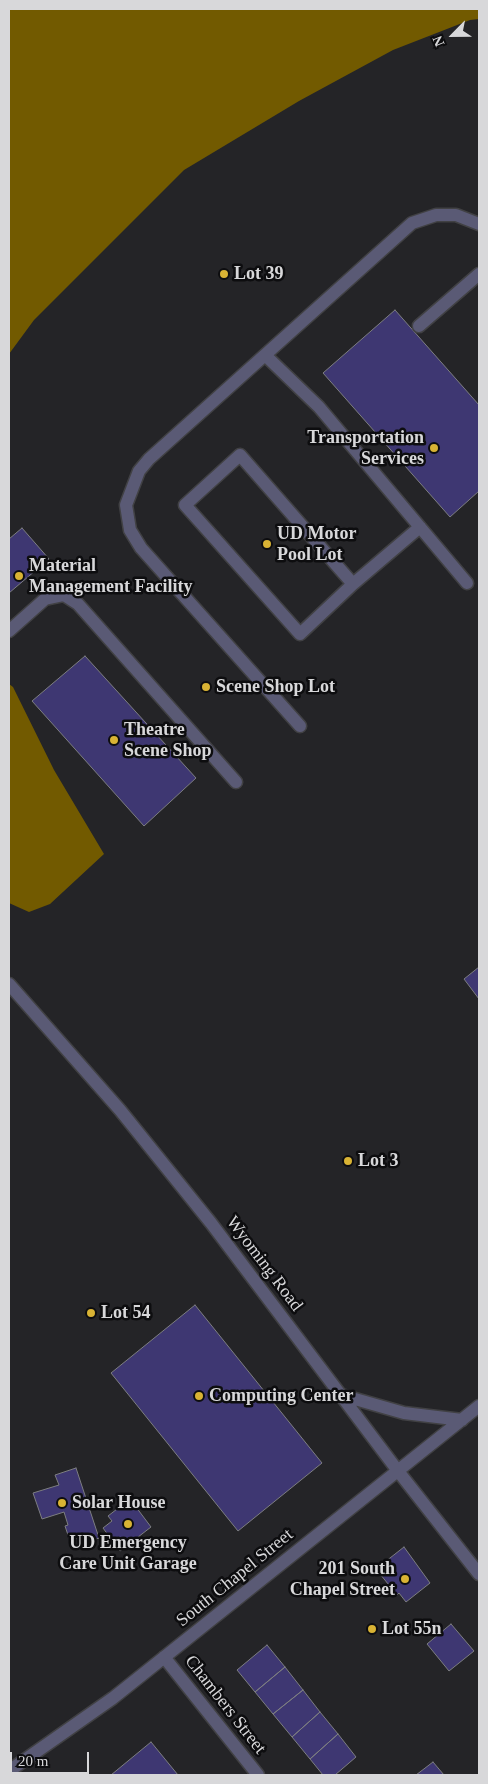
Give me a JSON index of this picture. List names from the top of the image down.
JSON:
{
  "streets": {
    "street": ["Wyoming Road", "South Chapel Street", "Chambers Street"]
  },
  "crossings": [
    ["Wyoming Road", "South Chapel Street"],
    ["South Chapel Street", "Chambers Street"]
  ],
  "places": [
    "Lot 39",
    "Transportation Services",
    "UD Motor Pool Lot",
    "Material Management Facility",
    "Scene Shop Lot",
    "Theatre Scene Shop",
    "Lot 3",
    "Lot 54",
    "Computing Center",
    "Solar House",
    "UD Emergency Care Unit Garage",
    "201 South Chapel Street",
    "Lot 55n"
  ],
  "scale_bar": "20 m",
  "north": "bottom left"
}
